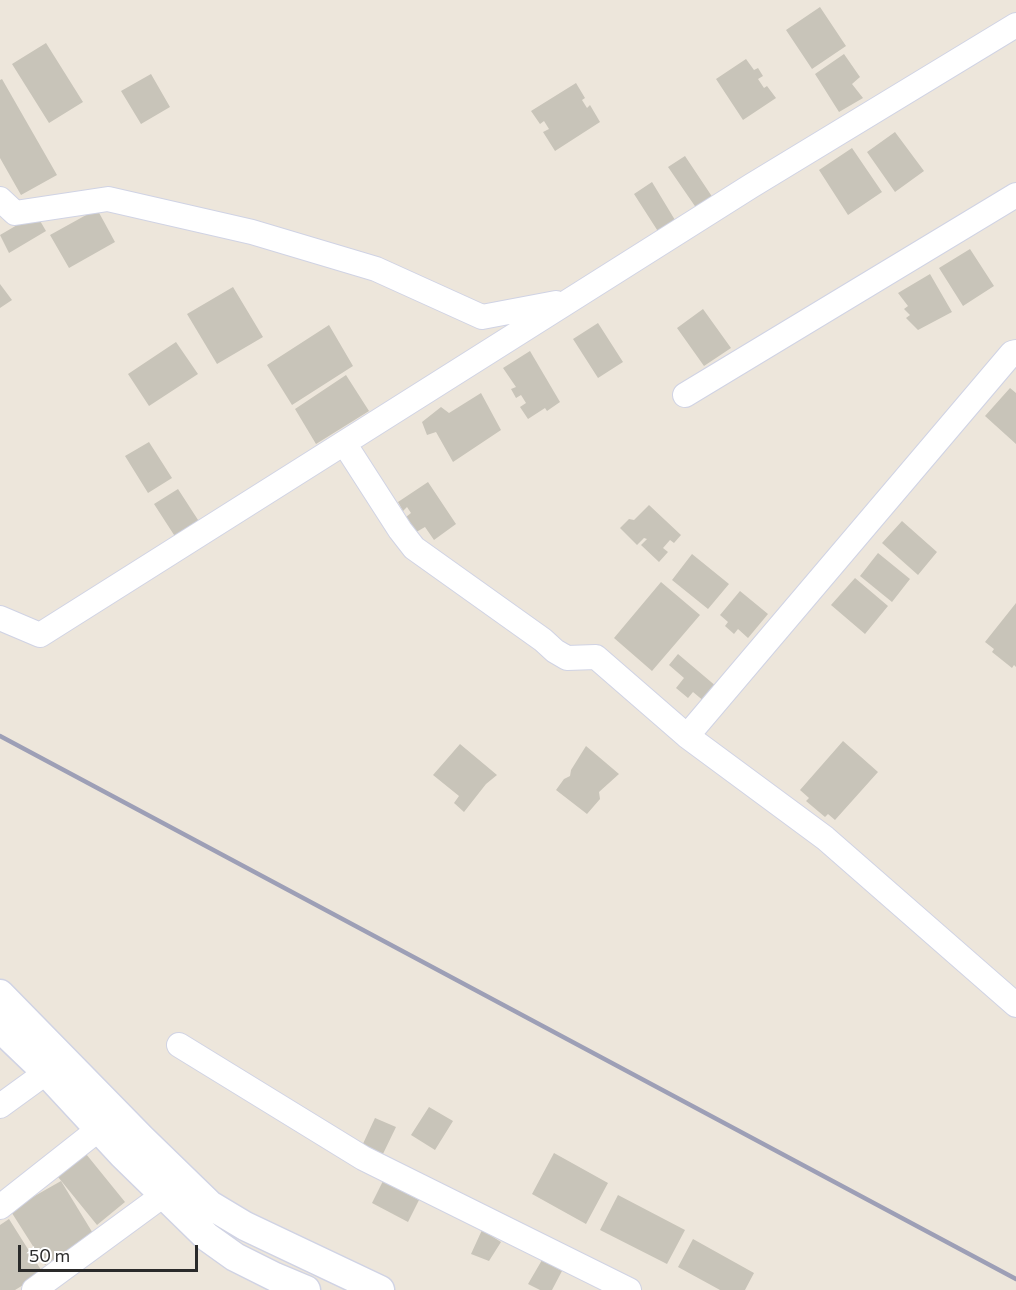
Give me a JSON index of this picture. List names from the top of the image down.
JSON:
{
  "scale_bar": "50 m"
}
